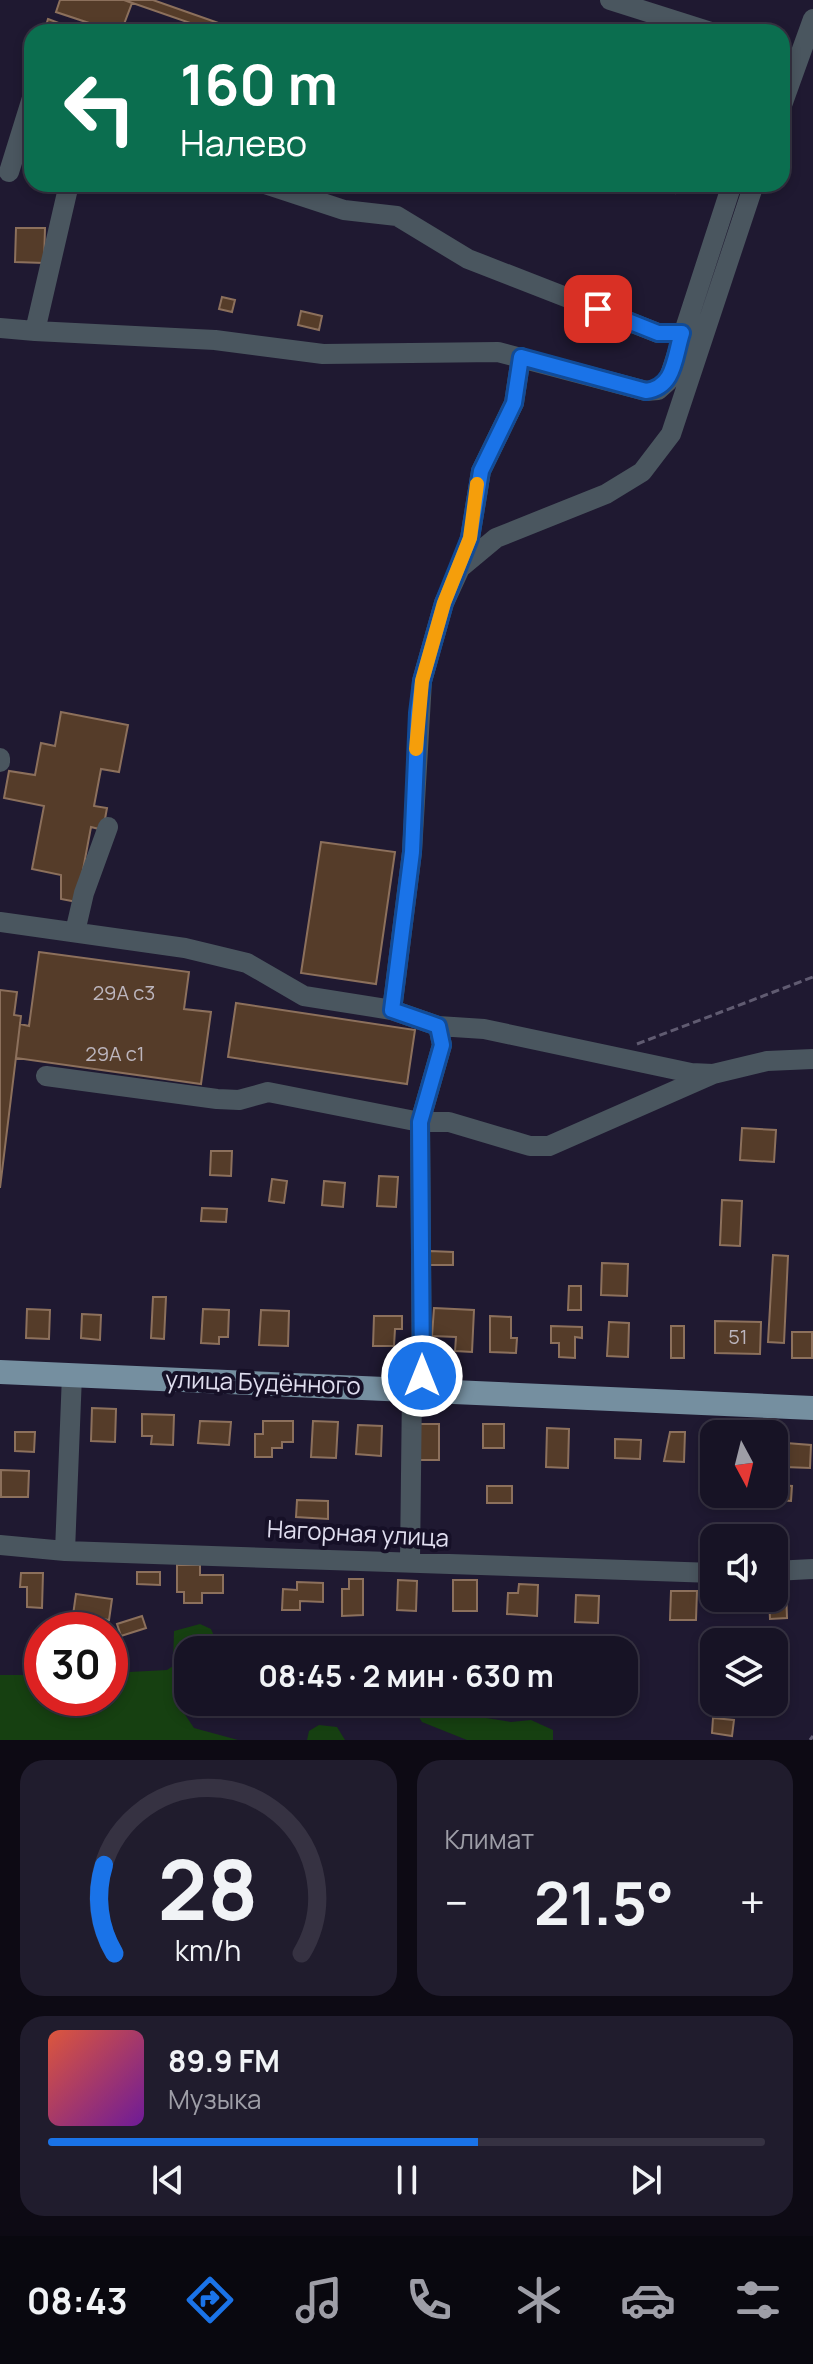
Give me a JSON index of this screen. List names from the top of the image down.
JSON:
{
  "streets": {
    "main road": ["улица Будённого"],
    "street": ["Нагорная улица"]
  },
  "house_numbers": ["29А с3", "29А с1", "51"],
  "north": "bottom",
  "page": {
    "turn": ["160 m", "Налево"],
    "limit": "30",
    "trip": "08:45 · 2 мин · 630 m",
    "tile": "Климат",
    "heat": ["−", "21.5°", "+"],
    "song": ["89.9 FM", "Музыка"],
    "tabs": "08:43",
    "gauge": ["28", "km/h"]
  }
}
